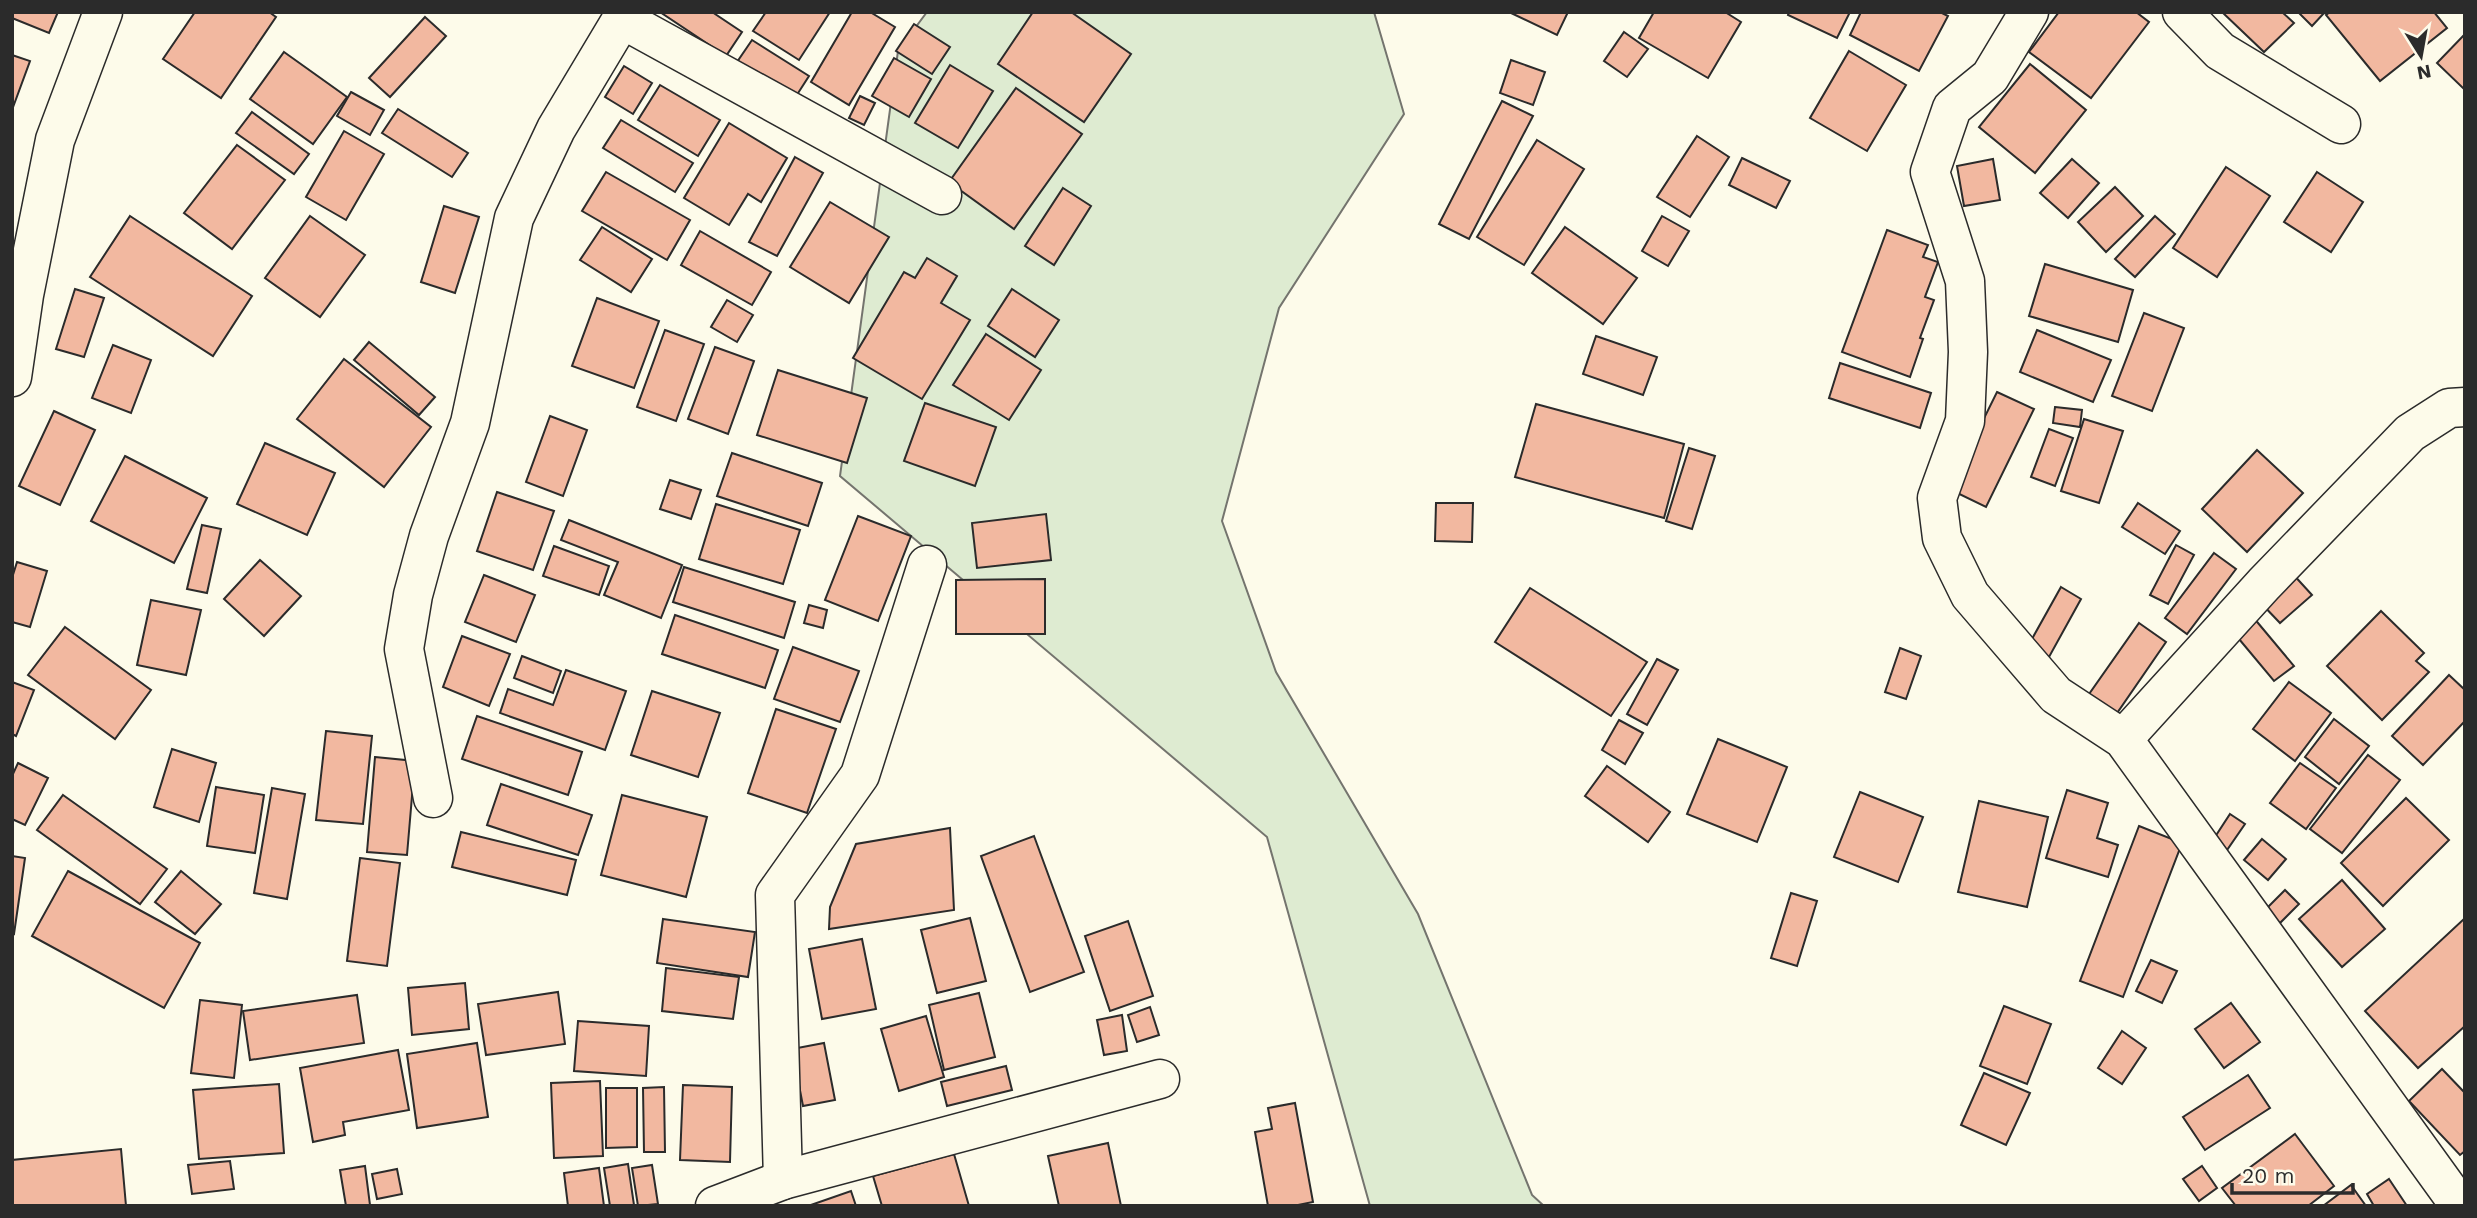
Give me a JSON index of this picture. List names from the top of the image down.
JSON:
{
  "scale_bar": "20 m",
  "north": "bottom"
}
